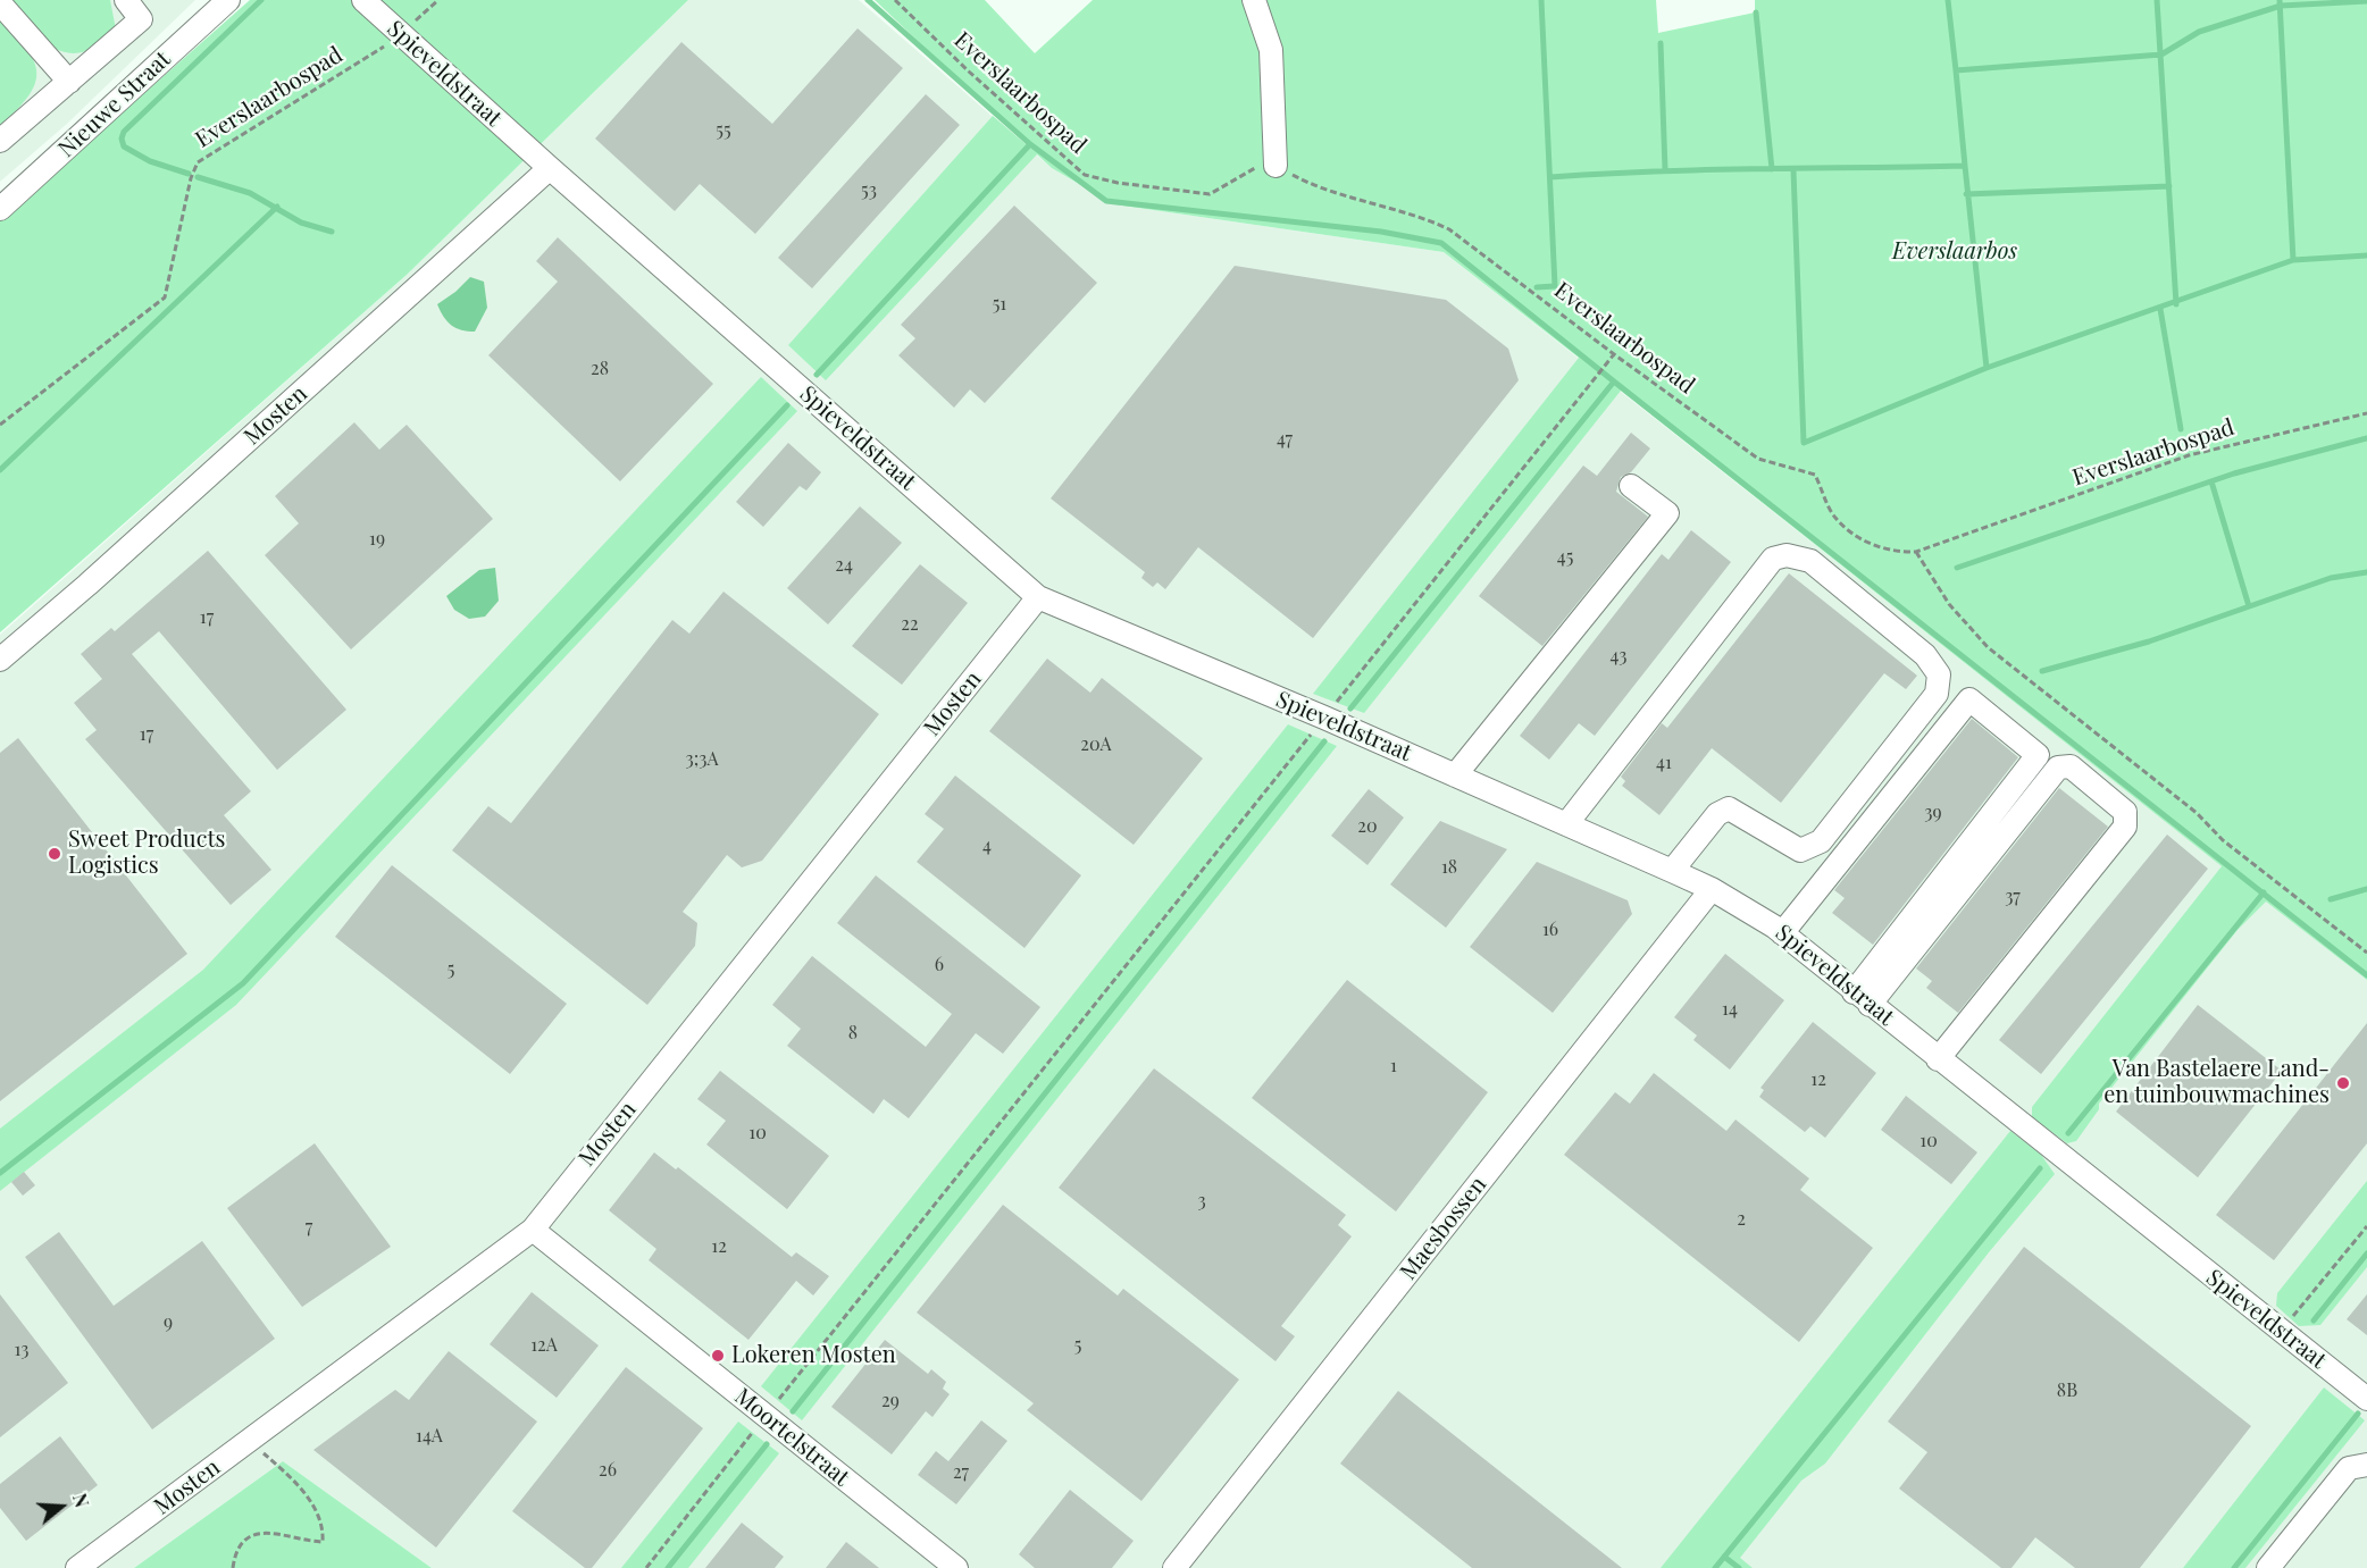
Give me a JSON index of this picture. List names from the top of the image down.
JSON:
{
  "streets": {
    "street": [
      "Spieveldstraat",
      "Nieuwe Straat",
      "Mosten",
      "Maesbossen",
      "Moortelstraat"
    ],
    "path": ["Everslaarbospad"]
  },
  "crossings": [
    ["Spieveldstraat", "Everslaarbospad"],
    ["Spieveldstraat", "Mosten"],
    ["Spieveldstraat", "Maesbossen"],
    ["Mosten", "Moortelstraat"]
  ],
  "parks": ["Everslaarbos"],
  "places": ["Sweet Products Logistics", "Van Bastelaere Land- en tuinbouwmachines", "Lokeren Mosten"],
  "house_numbers": [
    "55",
    "53",
    "51",
    "28",
    "47",
    "19",
    "45",
    "24",
    "17",
    "22",
    "43",
    "17",
    "20A",
    "3;3A",
    "41",
    "39",
    "20",
    "4",
    "18",
    "37",
    "16",
    "6",
    "5",
    "14",
    "8",
    "1",
    "12",
    "10",
    "10",
    "3",
    "2",
    "7",
    "12",
    "9",
    "12A",
    "5",
    "13",
    "8B",
    "29",
    "14A",
    "26",
    "27"
  ],
  "north": "right"
}
